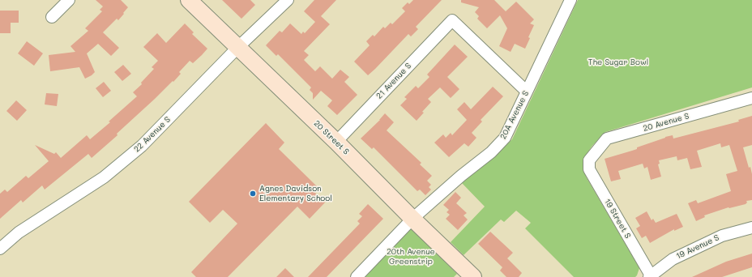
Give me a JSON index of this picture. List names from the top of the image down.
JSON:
{
  "streets": {
    "street": [
      "21 Avenue S",
      "20A Avenue S",
      "20 Avenue S",
      "22 Avenue S",
      "20 Street S",
      "19 Street S",
      "19 Avenue S"
    ]
  },
  "crossings": [
    ["21 Avenue S", "20A Avenue S"],
    ["21 Avenue S", "20 Street S"],
    ["20A Avenue S", "20 Street S"],
    ["20 Avenue S", "19 Street S"],
    ["22 Avenue S", "20 Street S"],
    ["19 Street S", "19 Avenue S"]
  ],
  "parks": ["The Sugar Bowl", "20th Avenue Greenstrip"],
  "places": ["Agnes Davidson Elementary School"]
}
